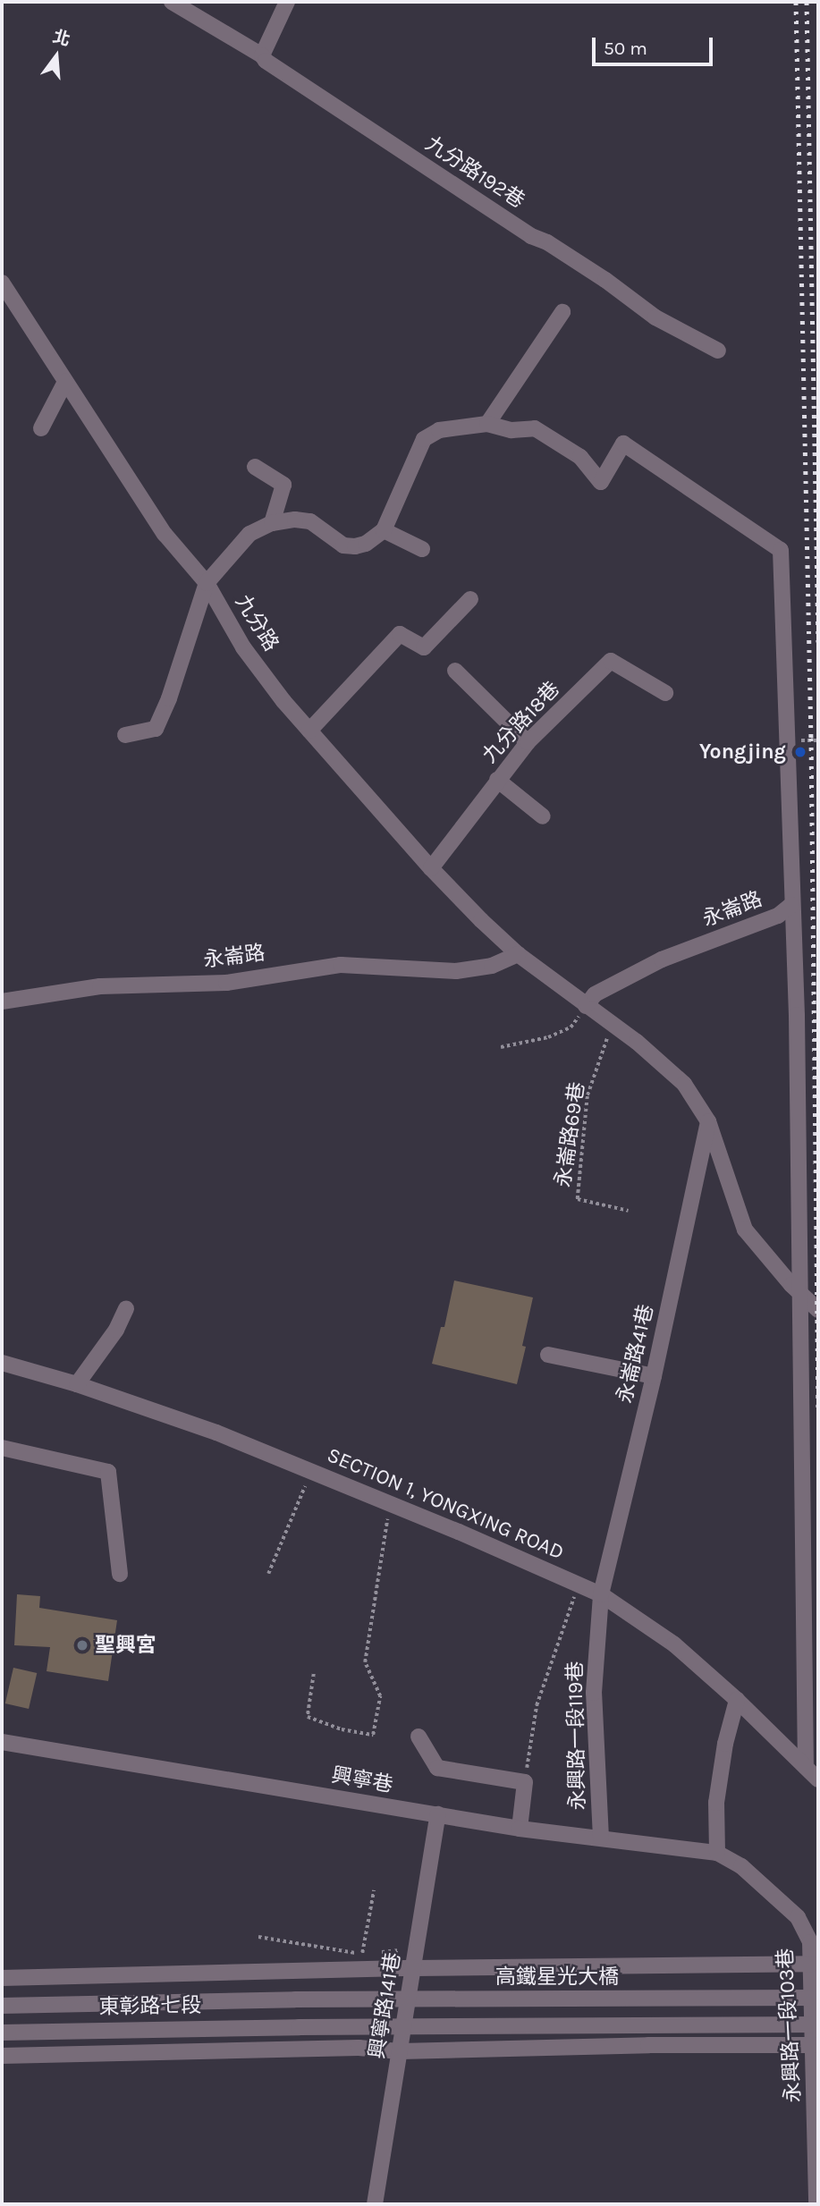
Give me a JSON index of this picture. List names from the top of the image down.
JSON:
{
  "streets": {
    "street": [
      "九分路192巷",
      "九分路",
      "九分路18巷",
      "永崙路",
      "永崙路41巷",
      "SECTION 1, YONGXING ROAD",
      "永興路一段119巷",
      "興寧巷",
      "高鐵星光大橋",
      "興寧路141巷",
      "東彰路七段",
      "永興路一段103巷"
    ],
    "path": ["永崙路69巷"]
  },
  "crossings": [
    ["九分路", "九分路18巷"],
    ["九分路", "永崙路"],
    ["永崙路41巷", "SECTION 1, YONGXING ROAD"],
    ["永崙路41巷", "永興路一段119巷"],
    ["SECTION 1, YONGXING ROAD", "永興路一段119巷"],
    ["永興路一段119巷", "興寧巷"],
    ["興寧巷", "興寧路141巷"],
    ["興寧巷", "永興路一段103巷"],
    ["高鐵星光大橋", "東彰路七段"]
  ],
  "places": ["Yongjing", "聖興宮"],
  "scale_bar": "50 m",
  "north": "top"
}
